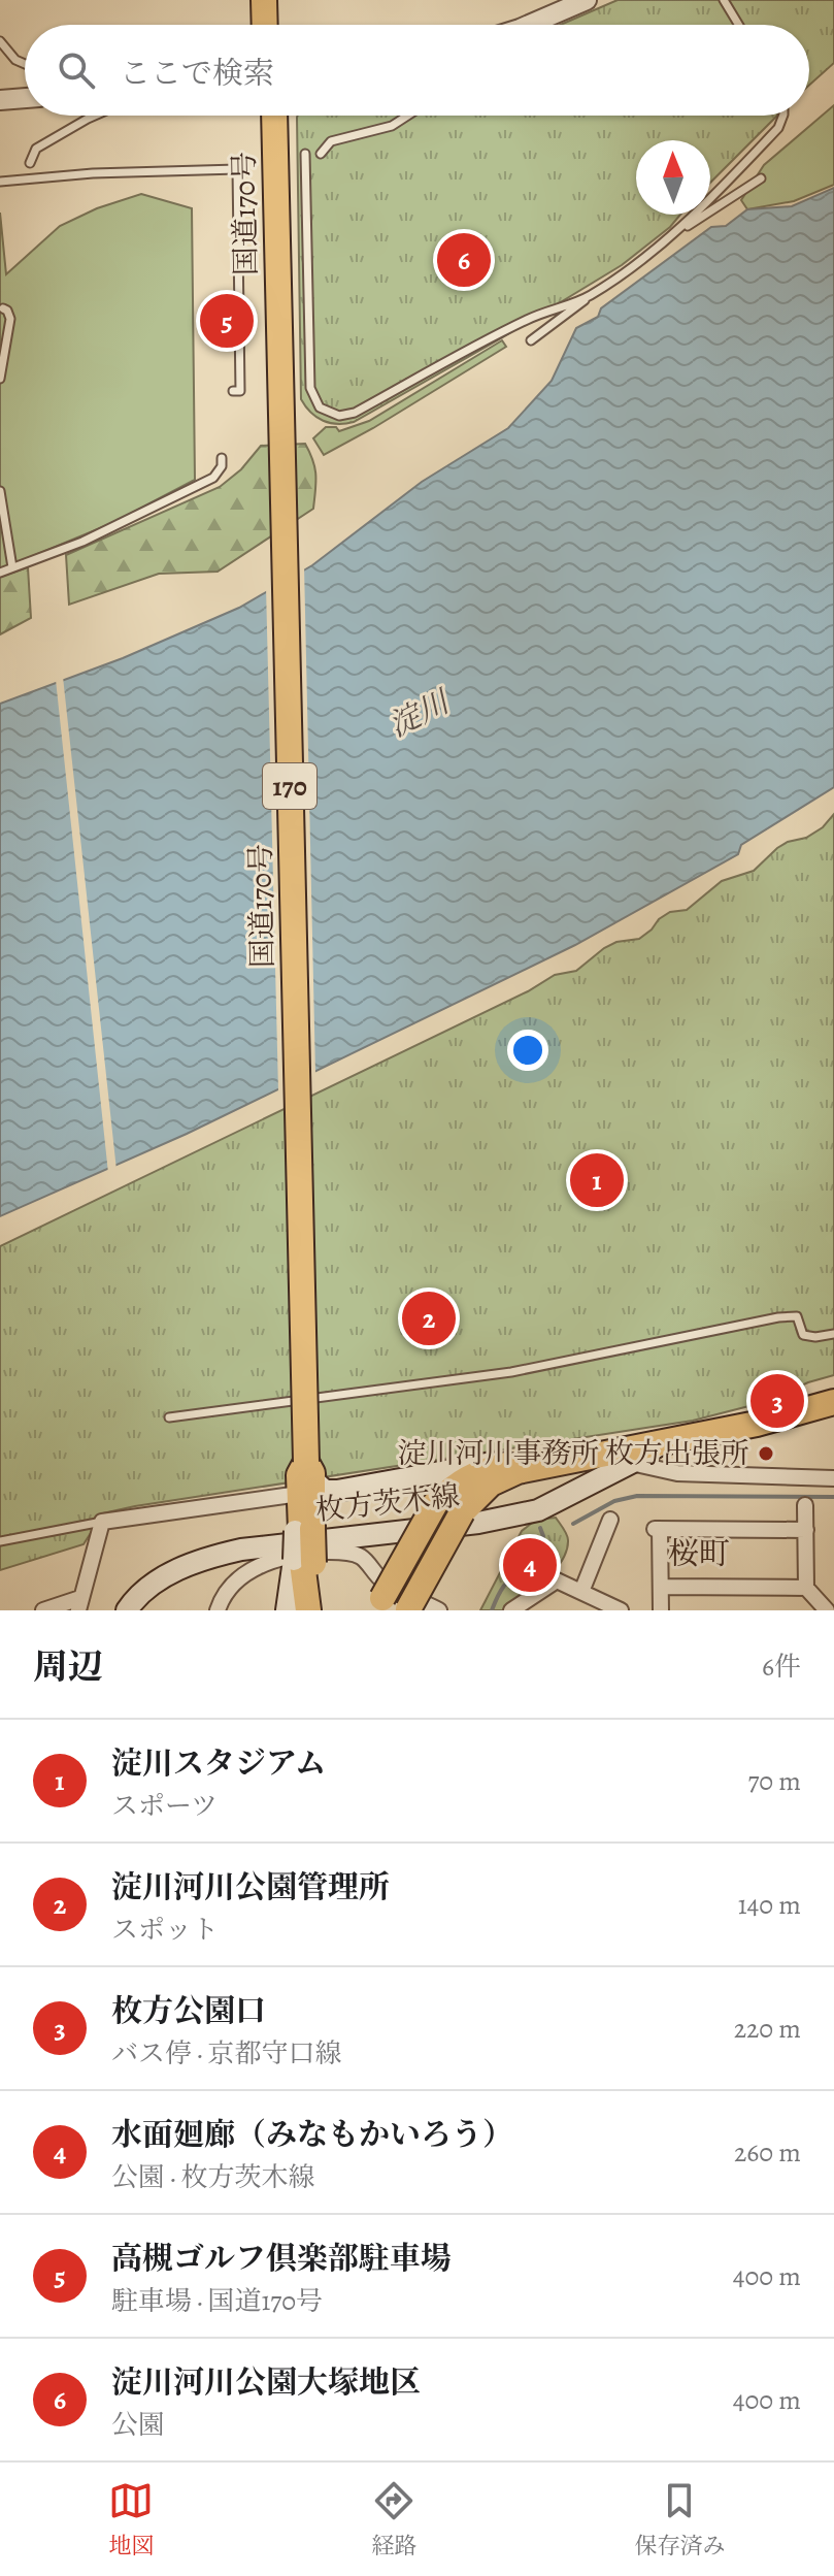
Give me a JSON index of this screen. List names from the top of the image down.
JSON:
{
  "streets": {
    "main road": ["国道170号", "170", "枚方茨木線"]
  },
  "crossings": [
    ["国道170号", "枚方茨木線"]
  ],
  "districts": ["桜町"],
  "water": ["淀川"],
  "places": ["淀川河川事務所 枚方出張所"],
  "north": "top",
  "page": {
    "search": "ここで検索",
    "pins": [
      "6",
      "5",
      "1",
      "2",
      "3",
      "4"
    ],
    "heading": ["周辺", "6件"],
    "list": [
      {
        "mark": "1",
        "name": "淀川スタジアム",
        "note": "スポーツ",
        "value": "70 m"
      },
      {
        "mark": "2",
        "name": "淀川河川公園管理所",
        "note": "スポット",
        "value": "140 m"
      },
      {
        "mark": "3",
        "name": "枚方公園口",
        "note": "バス停 · 京都守口線",
        "value": "220 m"
      },
      {
        "mark": "4",
        "name": "水面廻廊（みなもかいろう）",
        "note": "公園 · 枚方茨木線",
        "value": "260 m"
      },
      {
        "mark": "5",
        "name": "高槻ゴルフ倶楽部駐車場",
        "note": "駐車場 · 国道170号",
        "value": "400 m"
      },
      {
        "mark": "6",
        "name": "淀川河川公園大塚地区",
        "note": "公園",
        "value": "400 m"
      }
    ],
    "nav": ["地図", "経路", "保存済み"]
  }
}
